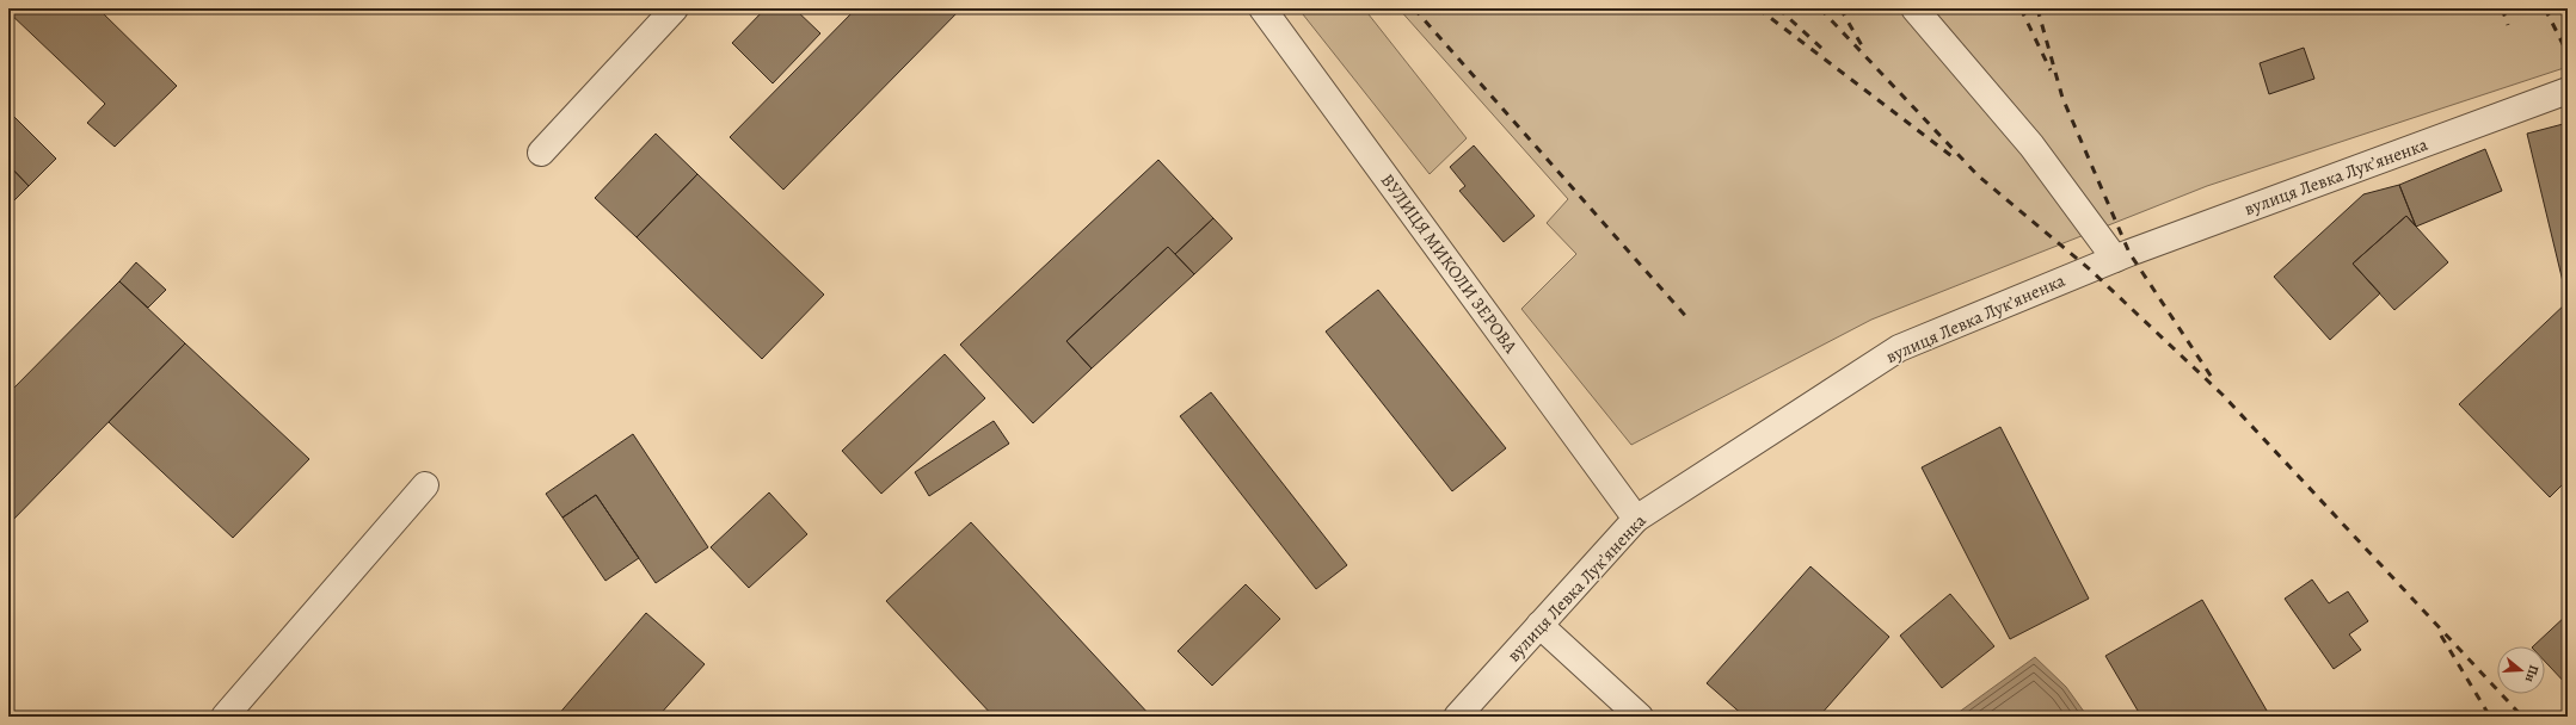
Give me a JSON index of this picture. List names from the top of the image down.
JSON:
{
  "streets": {
    "street": ["вулиця Левка Лукʼяненка", "ВУЛИЦЯ МИКОЛИ ЗЕРОВА"]
  },
  "crossings": [
    ["вулиця Левка Лукʼяненка", "ВУЛИЦЯ МИКОЛИ ЗЕРОВА"]
  ],
  "north": "right"
}
